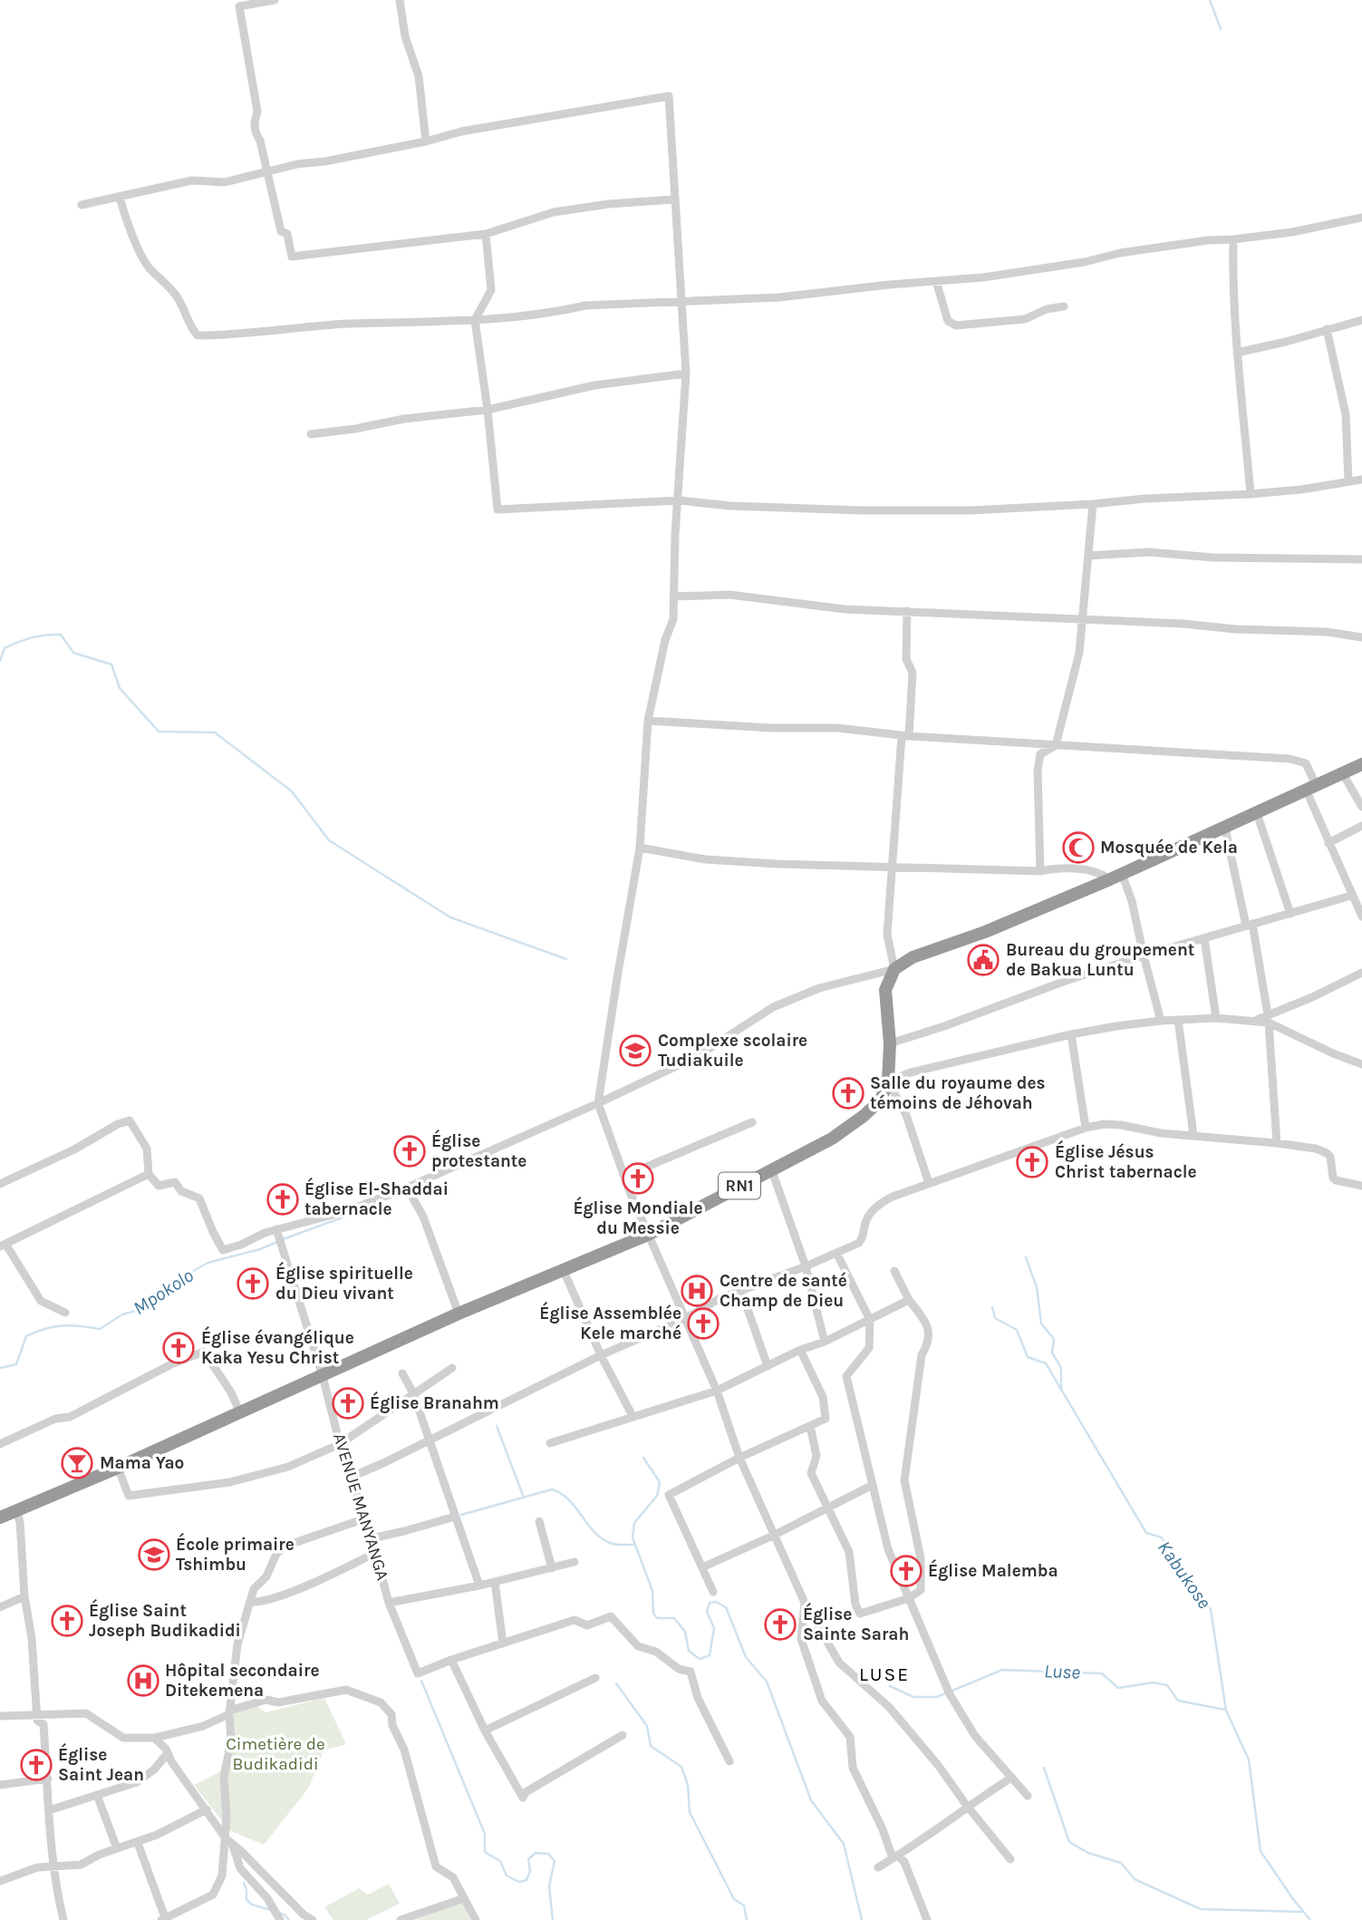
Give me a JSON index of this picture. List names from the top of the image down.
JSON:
{
  "streets": {
    "highway": ["RN1"],
    "street": ["AVENUE MANYANGA"]
  },
  "crossings": [
    ["RN1", "AVENUE MANYANGA"]
  ],
  "districts": ["LUSE"],
  "water": ["Mpokolo", "Kabukose", "Luse"],
  "parks": ["Cimetière de Budikadidi"],
  "places": {
    "mosque": ["Mosquée de Kela"],
    "public building": ["Bureau du groupement de Bakua Luntu"],
    "school or university": ["Complexe scolaire Tudiakuile", "École primaire Tshimbu"],
    "church": [
      "Salle du royaume des témoins de Jéhovah",
      "Église protestante",
      "Église Jésus Christ tabernacle",
      "Église Mondiale du Messie",
      "Église El-Shaddai tabernacle",
      "Église spirituelle du Dieu vivant",
      "Église Assemblée Kele marché",
      "Église évangélique Kaka Yesu Christ",
      "Église Branahm",
      "Église Malemba",
      "Église Saint Joseph Budikadidi",
      "Église Sainte Sarah",
      "Église Saint Jean"
    ],
    "hospital": ["Centre de santé Champ de Dieu", "Hôpital secondaire Ditekemena"],
    "bar": ["Mama Yao"]
  }
}
